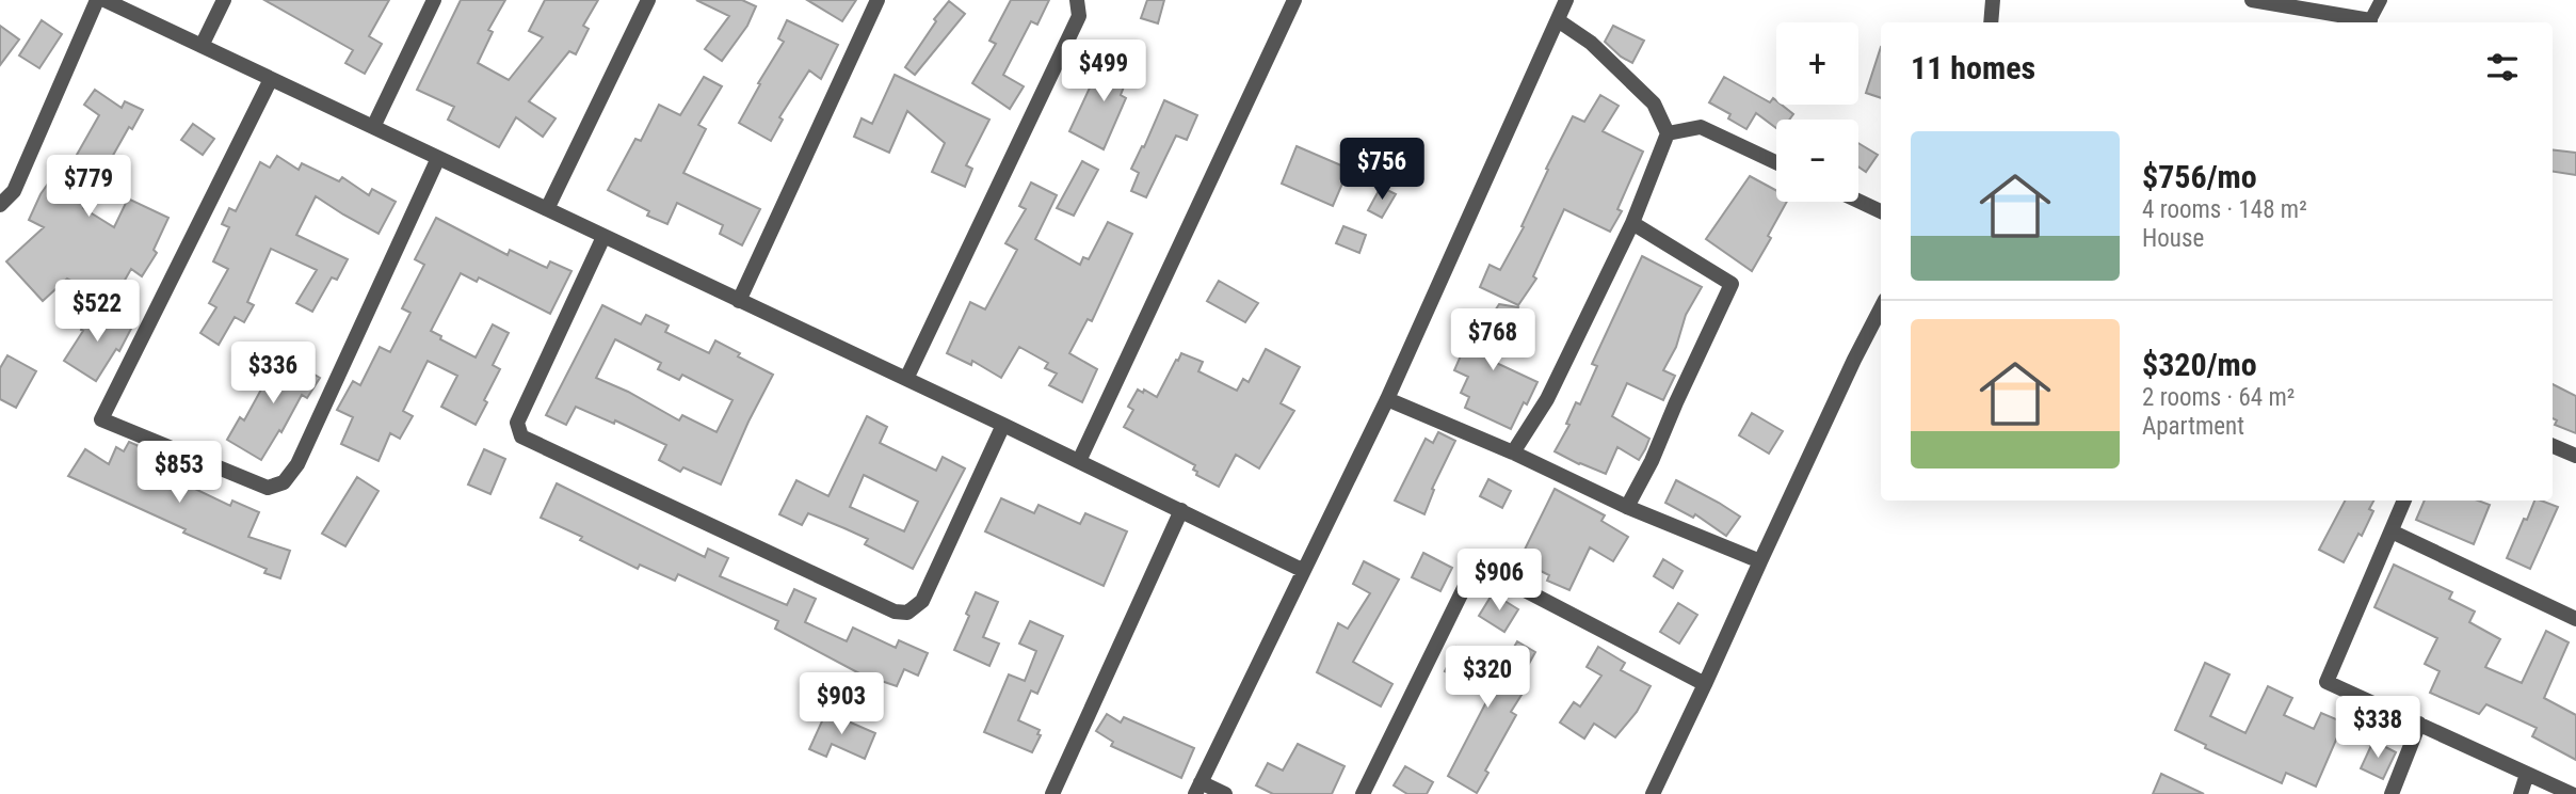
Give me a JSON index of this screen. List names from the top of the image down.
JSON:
{
  "page": {
    "map_buttons": ["+", "−"],
    "heading": "11 homes",
    "price": [
      "$499",
      "$756",
      "$779",
      "$522",
      "$768",
      "$336",
      "$853",
      "$906",
      "$320",
      "$903",
      "$338"
    ],
    "list": [
      {
        "name": "$756/mo",
        "note": "4 rooms · 148 m² · House"
      },
      {
        "name": "$320/mo",
        "note": "2 rooms · 64 m² · Apartment"
      }
    ]
  }
}
